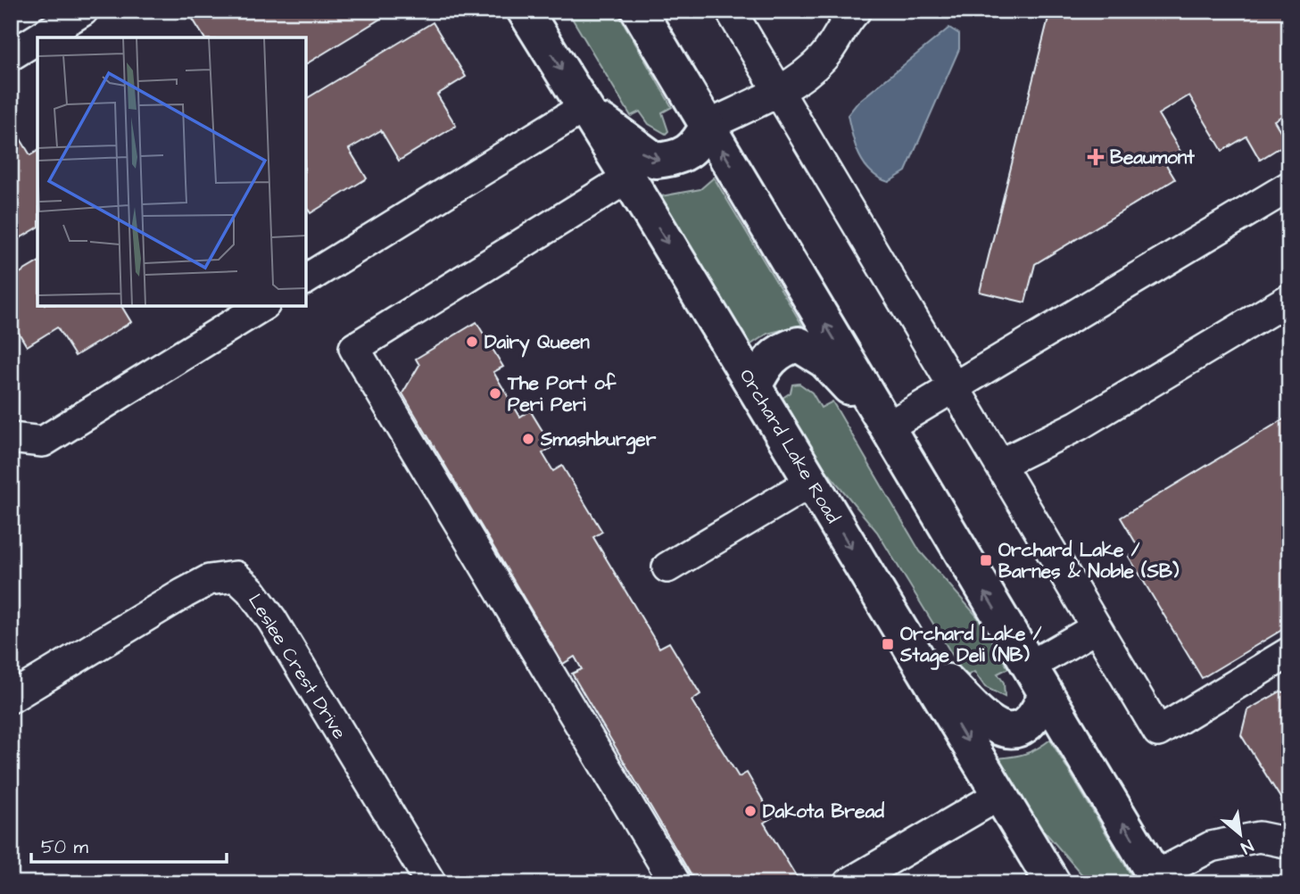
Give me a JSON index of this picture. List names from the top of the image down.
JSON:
{
  "streets": {
    "main road": ["Orchard Lake Road"],
    "street": ["Leslee Crest Drive"]
  },
  "places": {
    "health": ["Beaumont"],
    "other": [
      "Dairy Queen",
      "The Port of Peri Peri",
      "Smashburger",
      "Dakota Bread"
    ],
    "transit": ["Orchard Lake / Barnes & Noble (SB)", "Orchard Lake / Stage Deli (NB)"]
  },
  "scale_bar": "50 m",
  "north": "bottom right"
}
